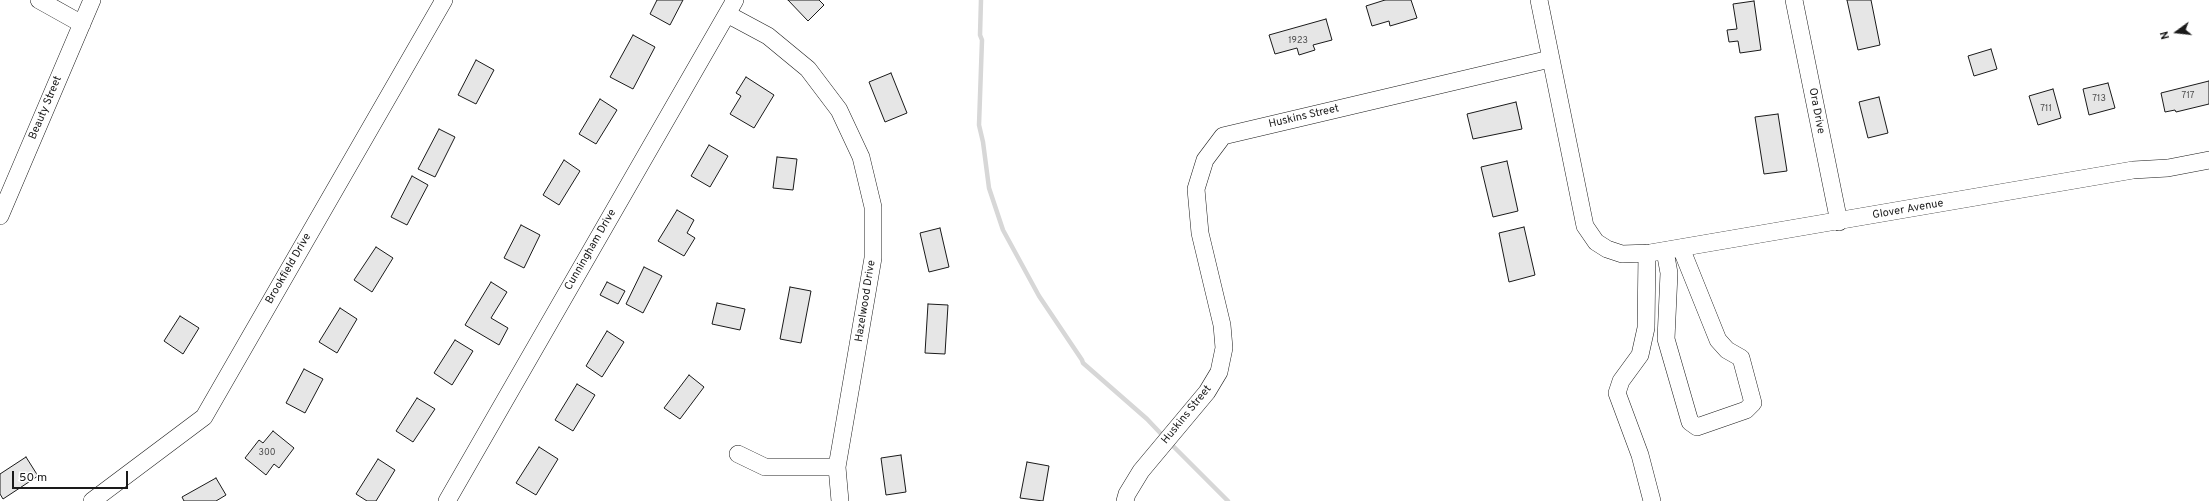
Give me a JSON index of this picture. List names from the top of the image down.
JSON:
{
  "streets": {
    "street": [
      "Beauty Street",
      "Ora Drive",
      "Huskins Street",
      "Glover Avenue",
      "Cunningham Drive",
      "Brookfield Drive",
      "Hazelwood Drive"
    ]
  },
  "crossings": [
    ["Ora Drive", "Glover Avenue"],
    ["Huskins Street", "Glover Avenue"],
    ["Cunningham Drive", "Hazelwood Drive"]
  ],
  "house_numbers": [
    "1923",
    "717",
    "713",
    "711",
    "300"
  ],
  "scale_bar": "50 m",
  "north": "left"
}
